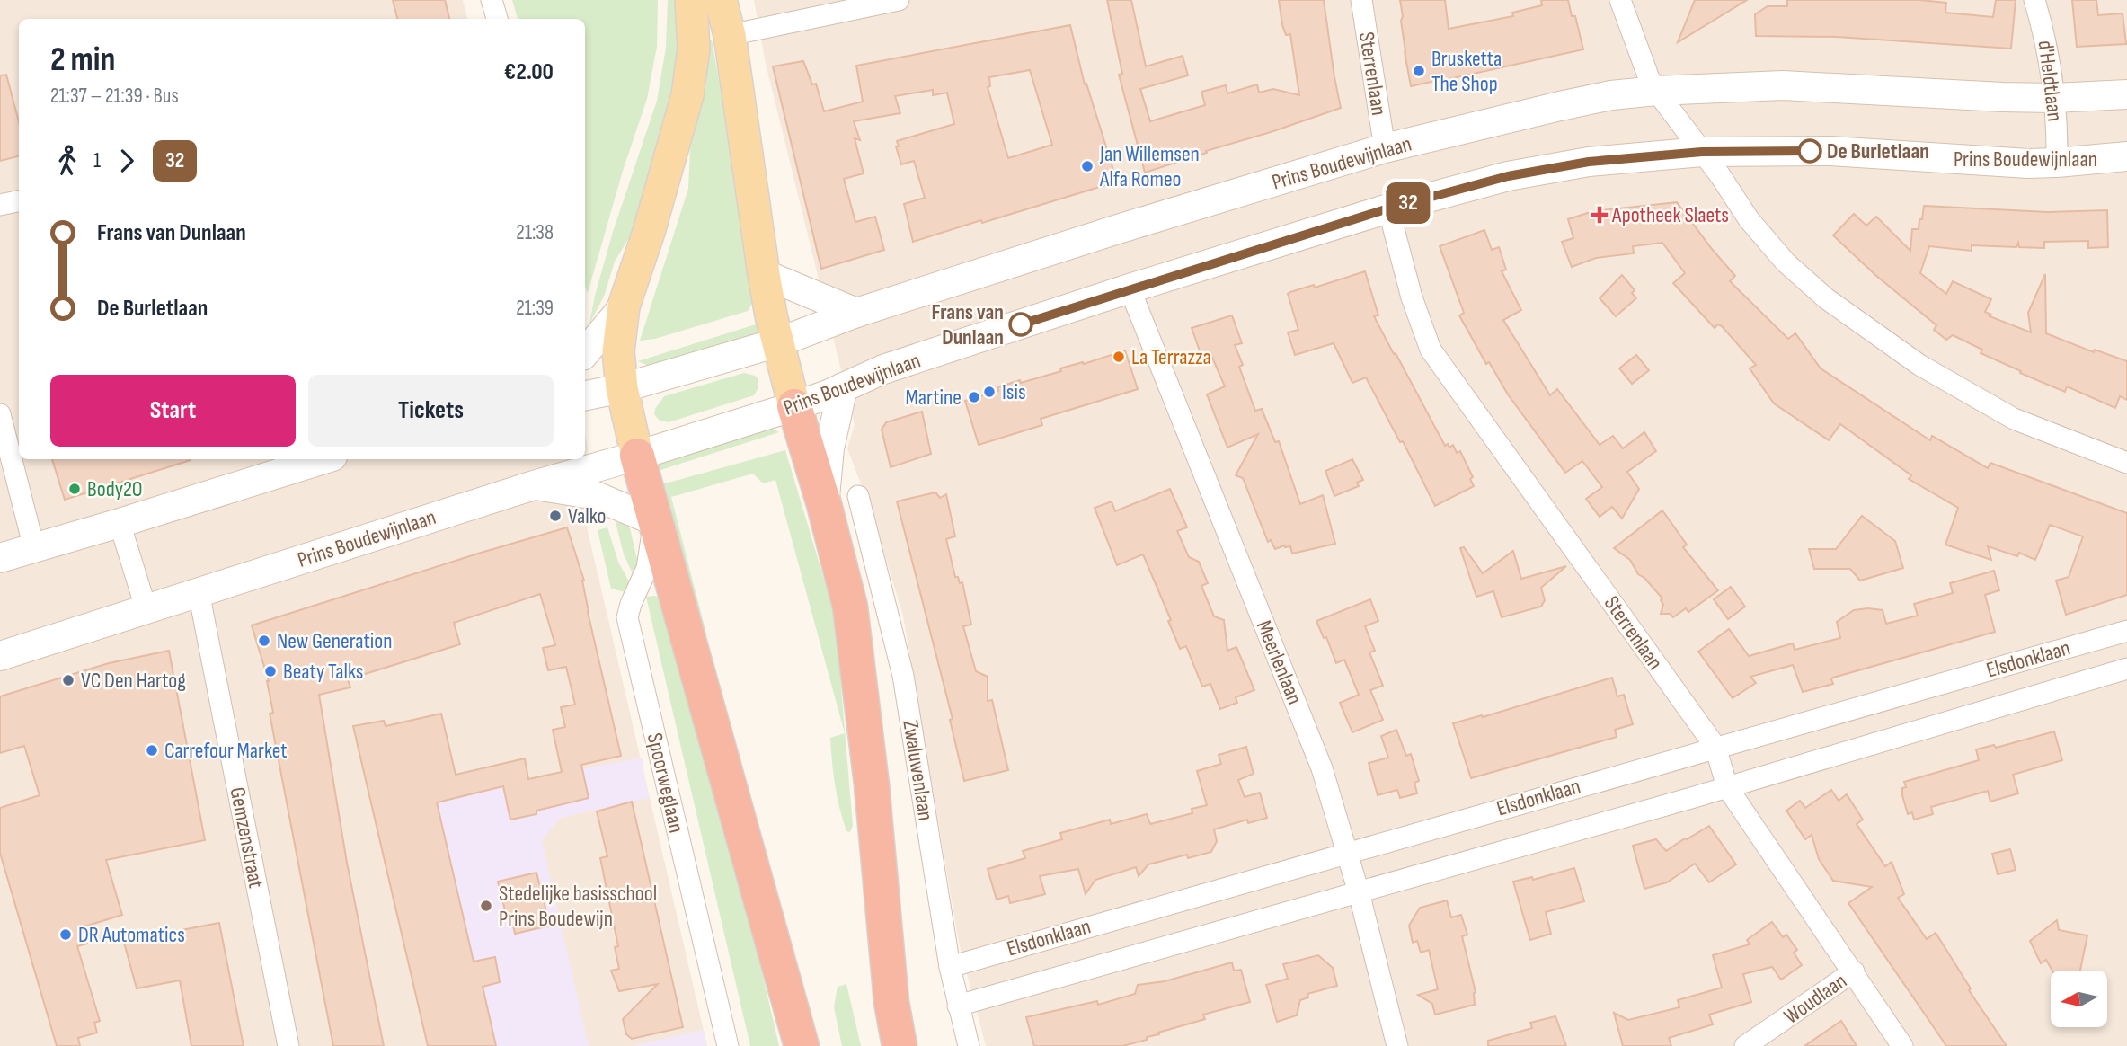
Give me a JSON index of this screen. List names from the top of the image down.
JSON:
{
  "streets": {
    "main road": ["Prins Boudewijnlaan"],
    "street": [
      "Sterrenlaan",
      "d'Heldtlaan",
      "Elsdonklaan",
      "Meerlenlaan",
      "Zwaluwenlaan",
      "Spoorweglaan",
      "Gemzenstraat",
      "Woudlaan"
    ]
  },
  "crossings": [
    ["Sterrenlaan", "Prins Boudewijnlaan"],
    ["Sterrenlaan", "Elsdonklaan"],
    ["Sterrenlaan", "Woudlaan"],
    ["d'Heldtlaan", "Prins Boudewijnlaan"],
    ["Prins Boudewijnlaan", "Meerlenlaan"],
    ["Prins Boudewijnlaan", "Gemzenstraat"],
    ["Elsdonklaan", "Meerlenlaan"],
    ["Elsdonklaan", "Zwaluwenlaan"]
  ],
  "places": {
    "other": [
      "Brusketta The Shop",
      "De Burletlaan",
      "Jan Willemsen Alfa Romeo",
      "Frans van Dunlaan",
      "La Terrazza",
      "Isis",
      "Martine",
      "Body2O",
      "Valko",
      "New Generation",
      "Beaty Talks",
      "VC Den Hartog",
      "Carrefour Market",
      "Stedelijke basisschool Prins Boudewijn",
      "DR Automatics"
    ],
    "health": ["Apotheek Slaets"]
  },
  "lines": ["bus line 32"],
  "north": "left",
  "page": {
    "on_map": "32",
    "heading": ["2 min", "21:37 – 21:39 · Bus", "€2.00"],
    "legs": ["1", "32"],
    "list": [
      {
        "name": "Frans van Dunlaan",
        "value": "21:38"
      },
      {
        "name": "De Burletlaan",
        "value": "21:39"
      }
    ],
    "buttons": ["Start", "Tickets"]
  }
}
